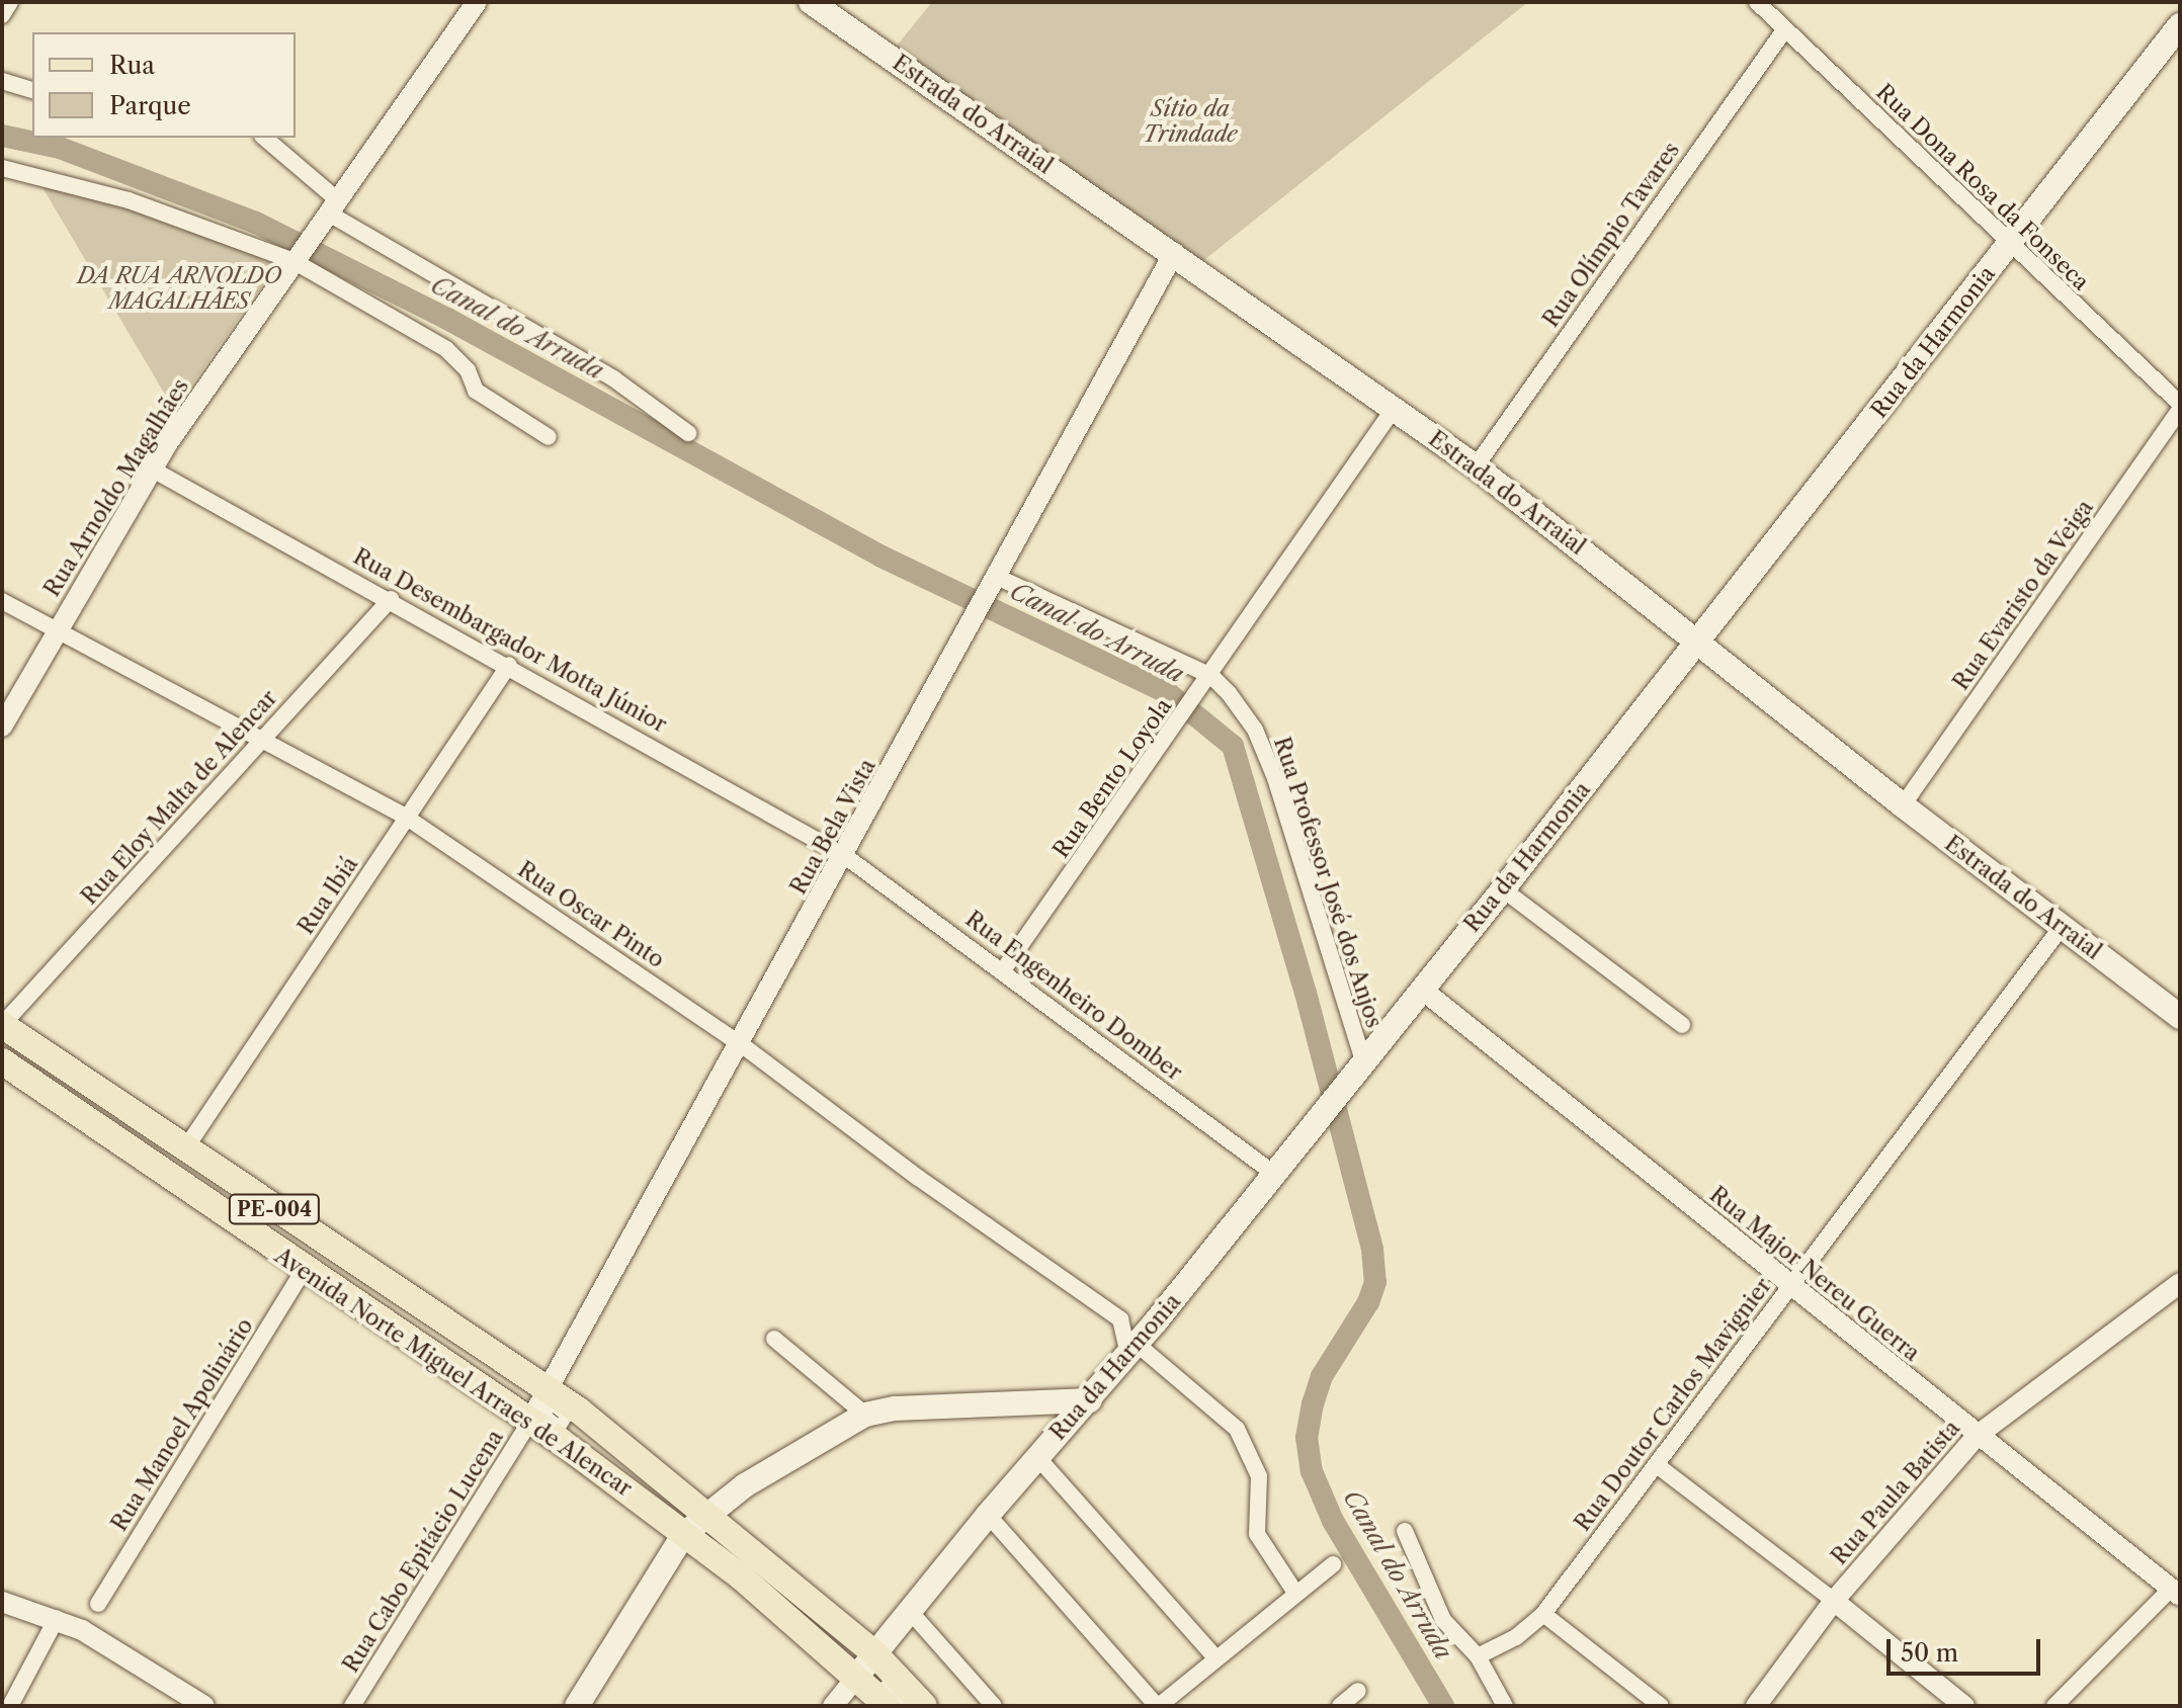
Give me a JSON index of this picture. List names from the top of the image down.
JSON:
{
  "streets": {
    "main road": [
      "Estrada do Arraial",
      "Rua da Harmonia",
      "PE-004",
      "Avenida Norte Miguel Arraes de Alencar"
    ],
    "street": [
      "Rua Dona Rosa da Fonseca",
      "Rua Olímpio Tavares",
      "Rua Arnoldo Magalhães",
      "Rua Evaristo da Veiga",
      "Rua Desembargador Motta Júnior",
      "Rua Bento Loyola",
      "Rua Eloy Malta de Alencar",
      "Rua Bela Vista",
      "Rua Professor José dos Anjos",
      "Rua Ibiá",
      "Rua Oscar Pinto",
      "Rua Engenheiro Domber",
      "Rua Major Nereu Guerra",
      "Rua Doutor Carlos Mavignier",
      "Rua Manoel Apolinário",
      "Rua Paula Batista",
      "Rua Cabo Epitácio Lucena"
    ]
  },
  "crossings": [
    ["Estrada do Arraial", "Rua Olímpio Tavares"],
    ["Estrada do Arraial", "Rua da Harmonia"],
    ["Estrada do Arraial", "Rua Evaristo da Veiga"],
    ["Estrada do Arraial", "Rua Bento Loyola"],
    ["Estrada do Arraial", "Rua Bela Vista"],
    ["Estrada do Arraial", "Rua Doutor Carlos Mavignier"],
    ["Rua Dona Rosa da Fonseca", "Rua Olímpio Tavares"],
    ["Rua Dona Rosa da Fonseca", "Rua da Harmonia"],
    ["Rua Dona Rosa da Fonseca", "Rua Evaristo da Veiga"],
    ["Rua da Harmonia", "Rua Professor José dos Anjos"],
    ["Rua da Harmonia", "Rua Engenheiro Domber"],
    ["Rua da Harmonia", "Rua Major Nereu Guerra"],
    ["Rua da Harmonia", "Avenida Norte Miguel Arraes de Alencar"],
    ["Rua Arnoldo Magalhães", "Rua Desembargador Motta Júnior"],
    ["Rua Arnoldo Magalhães", "Rua Oscar Pinto"],
    ["Rua Desembargador Motta Júnior", "Rua Eloy Malta de Alencar"],
    ["Rua Desembargador Motta Júnior", "Rua Bela Vista"],
    ["Rua Desembargador Motta Júnior", "Rua Ibiá"],
    ["Rua Desembargador Motta Júnior", "Rua Engenheiro Domber"],
    ["Rua Bento Loyola", "Rua Professor José dos Anjos"],
    ["Rua Bento Loyola", "Rua Engenheiro Domber"],
    ["Rua Eloy Malta de Alencar", "Rua Oscar Pinto"],
    ["Rua Eloy Malta de Alencar", "Avenida Norte Miguel Arraes de Alencar"],
    ["Rua Bela Vista", "Rua Professor José dos Anjos"],
    ["Rua Bela Vista", "Rua Oscar Pinto"],
    ["Rua Bela Vista", "Rua Engenheiro Domber"],
    ["Rua Bela Vista", "Avenida Norte Miguel Arraes de Alencar"],
    ["Rua Bela Vista", "Rua Cabo Epitácio Lucena"],
    ["Rua Ibiá", "Rua Oscar Pinto"],
    ["Rua Ibiá", "Avenida Norte Miguel Arraes de Alencar"],
    ["Rua Major Nereu Guerra", "Rua Doutor Carlos Mavignier"],
    ["Rua Major Nereu Guerra", "Rua Paula Batista"],
    ["Avenida Norte Miguel Arraes de Alencar", "Rua Manoel Apolinário"],
    ["Avenida Norte Miguel Arraes de Alencar", "Rua Cabo Epitácio Lucena"]
  ],
  "water": ["Canal do Arruda"],
  "parks": ["Sítio da Trindade", "DA RUA ARNOLDO MAGALHÃES"],
  "legend": ["Rua", "Parque"],
  "scale_bar": "50 m"
}
